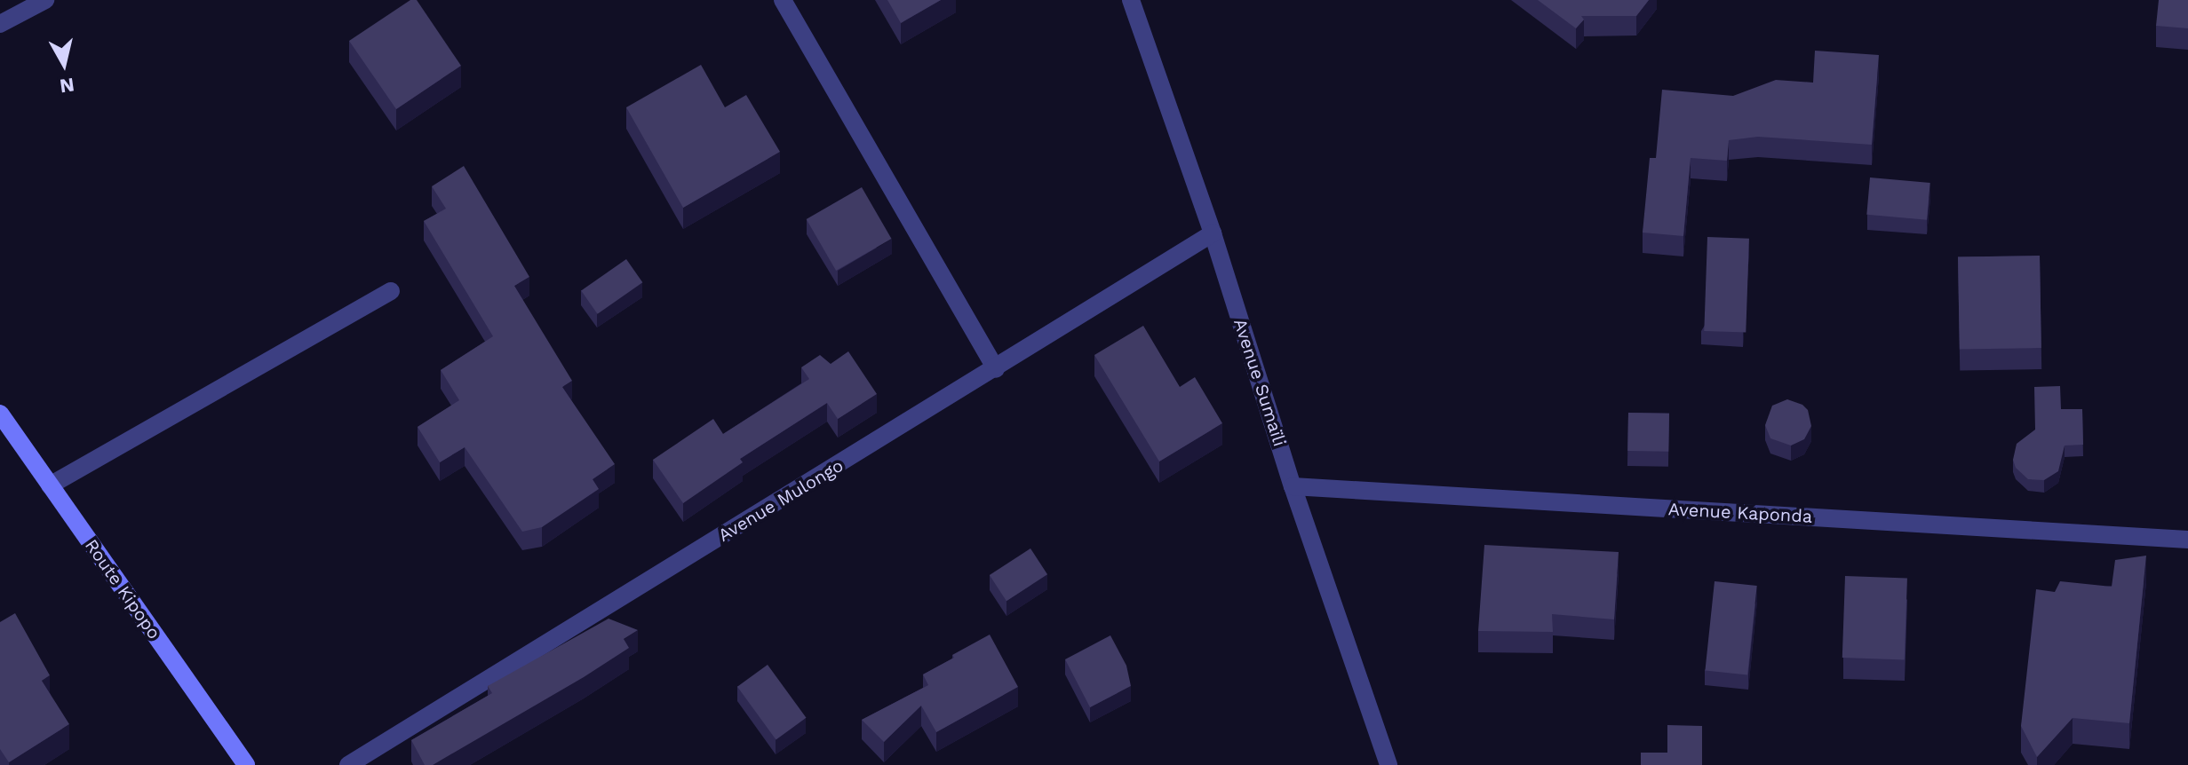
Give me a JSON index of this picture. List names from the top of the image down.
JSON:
{
  "streets": {
    "main road": ["Route Kipopo"],
    "street": ["Avenue Sumaïli", "Avenue Mulongo", "Avenue Kaponda"]
  },
  "crossings": [
    ["Avenue Sumaïli", "Avenue Mulongo"],
    ["Avenue Sumaïli", "Avenue Kaponda"]
  ],
  "north": "bottom"
}
